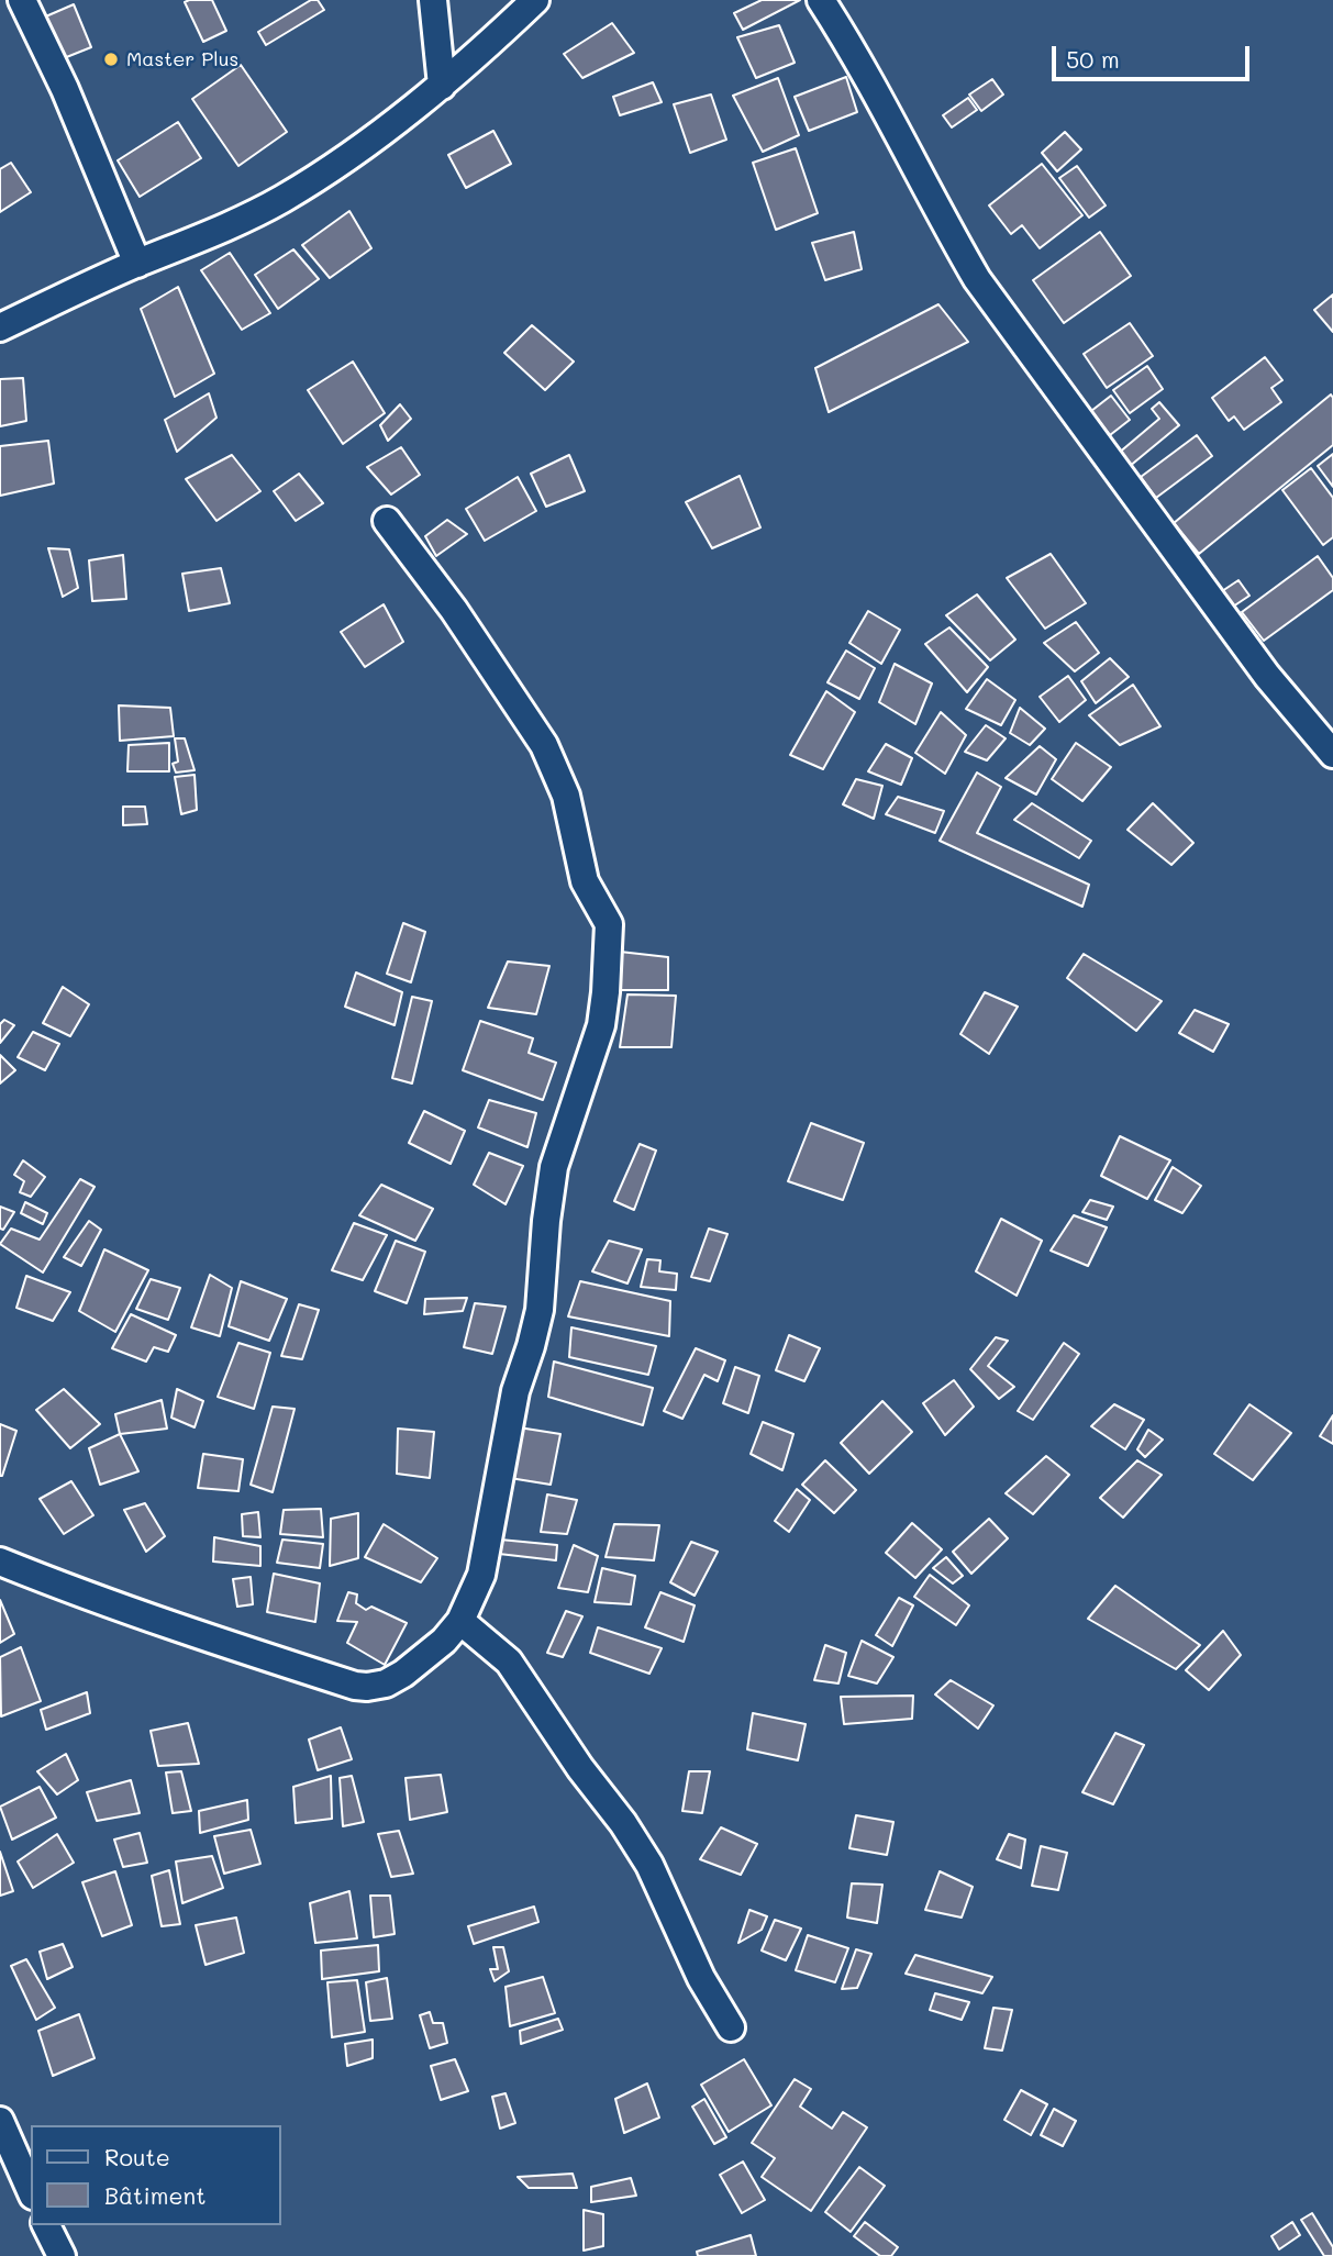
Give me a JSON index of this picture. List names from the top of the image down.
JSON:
{
  "places": ["Master Plus"],
  "legend": ["Route", "Bâtiment"],
  "scale_bar": "50 m"
}
